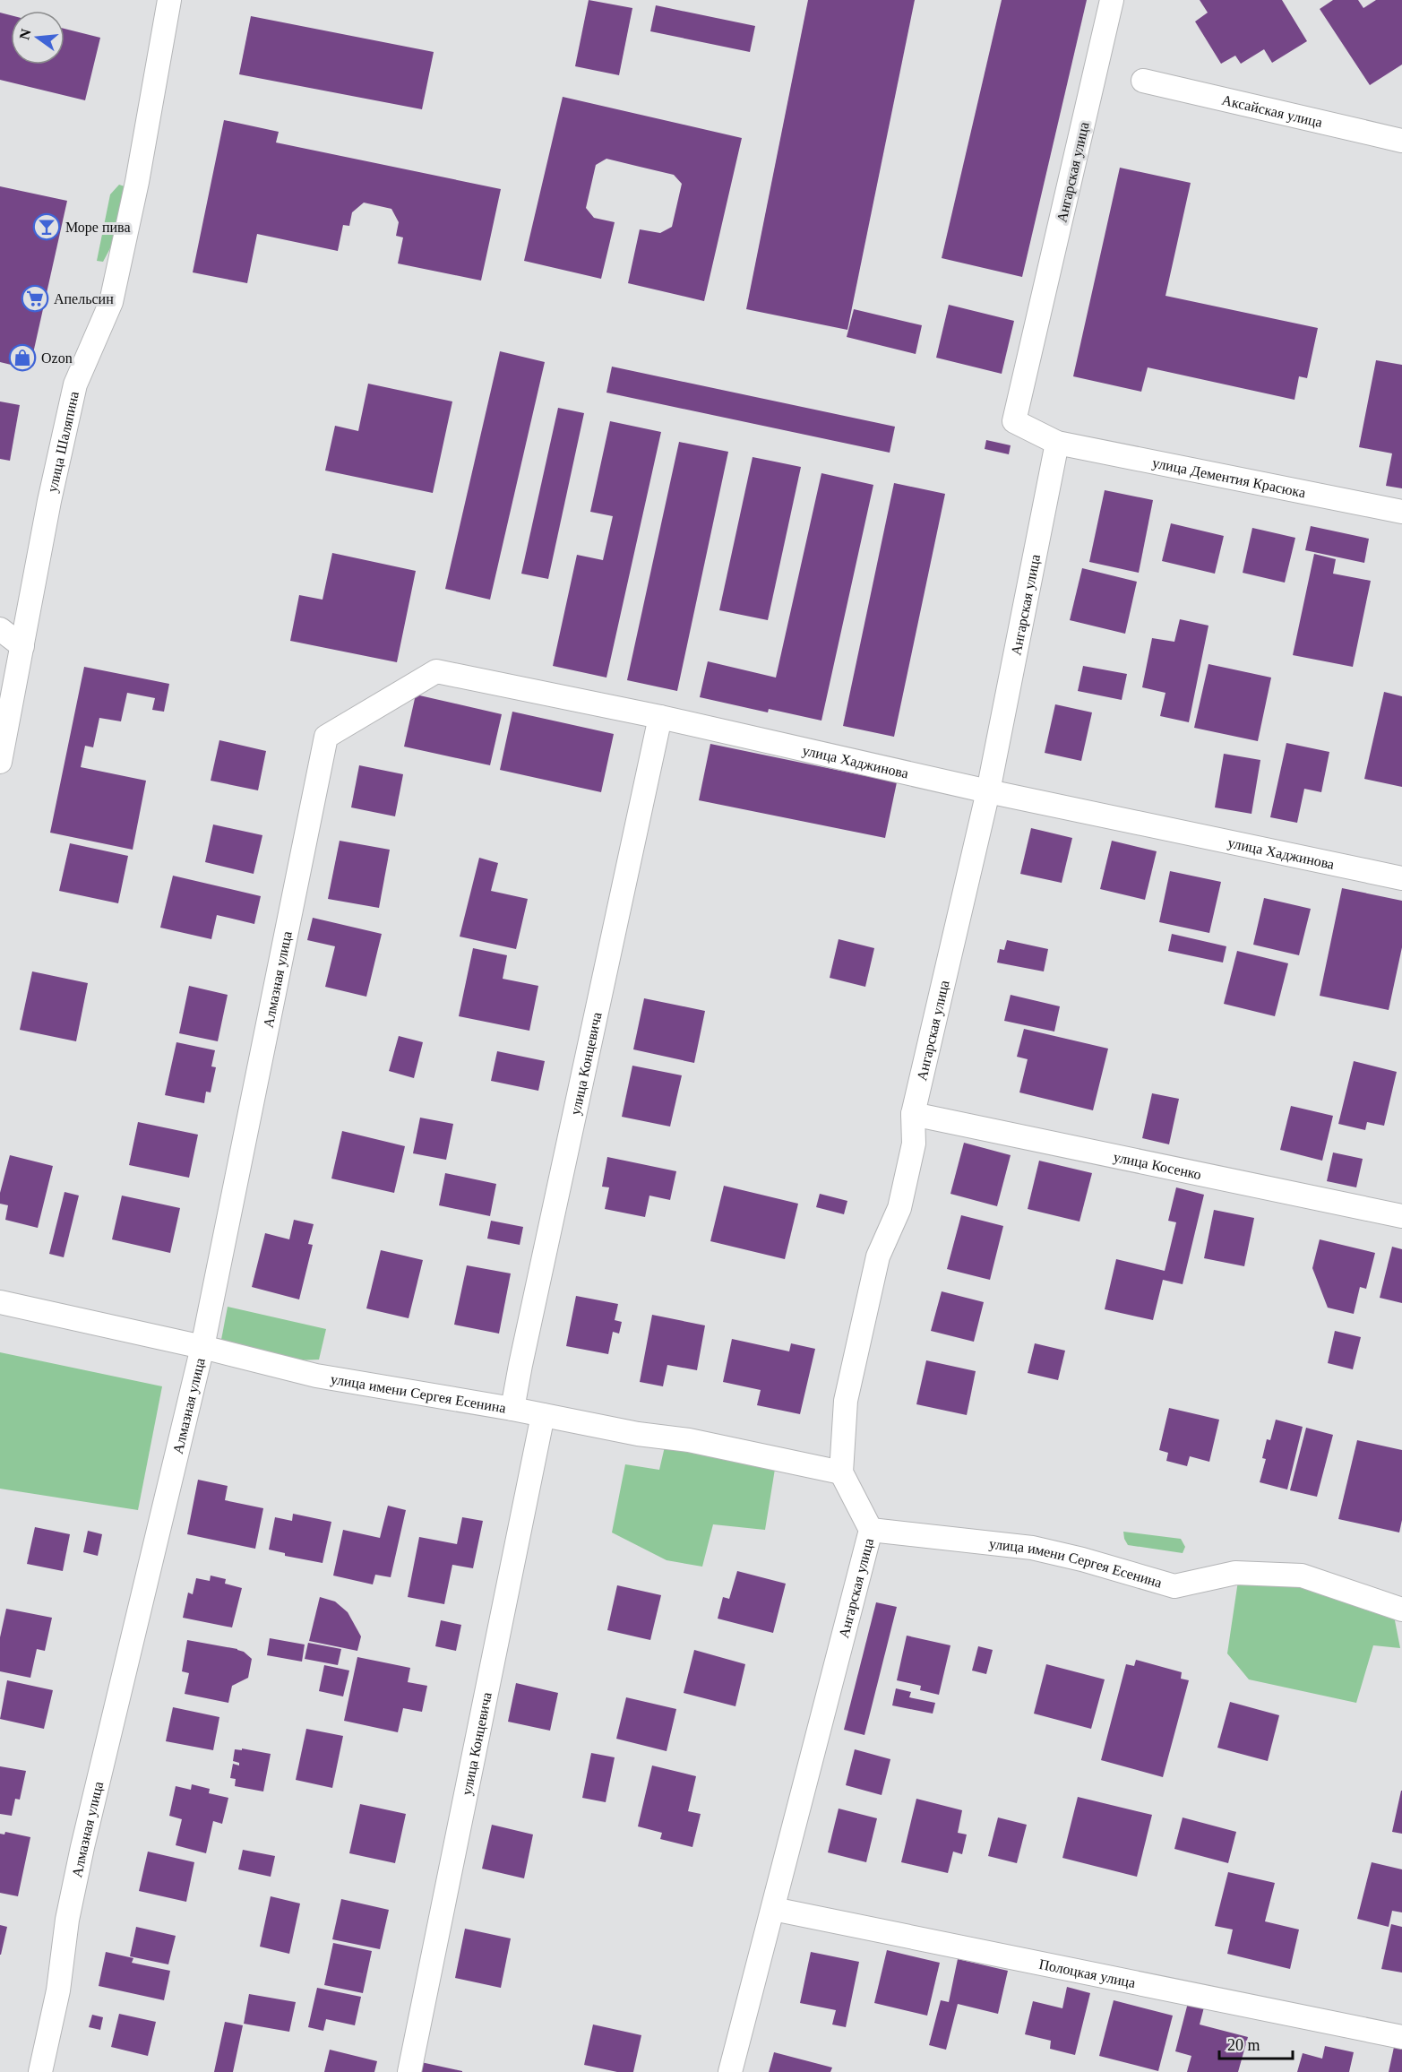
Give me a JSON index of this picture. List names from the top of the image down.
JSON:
{
  "streets": {
    "street": [
      "Аксайская улица",
      "Ангарская улица",
      "улица Шаляпина",
      "улица Дементия Красюка",
      "улица Хаджинова",
      "Алмазная улица",
      "улица Концевича",
      "улица Косенко",
      "улица имени Сергея Есенина",
      "Полоцкая улица"
    ]
  },
  "crossings": [
    ["Ангарская улица", "улица Дементия Красюка"],
    ["Ангарская улица", "улица Хаджинова"],
    ["Ангарская улица", "улица Косенко"],
    ["Ангарская улица", "улица имени Сергея Есенина"],
    ["Ангарская улица", "Полоцкая улица"],
    ["улица Хаджинова", "Алмазная улица"],
    ["улица Хаджинова", "улица Концевича"],
    ["Алмазная улица", "улица имени Сергея Есенина"],
    ["улица Концевича", "улица имени Сергея Есенина"]
  ],
  "places": {
    "bar": ["Море пива"],
    "supermarket": ["Апельсин"],
    "shop": ["Ozon"]
  },
  "scale_bar": "20 m",
  "north": "left"
}
